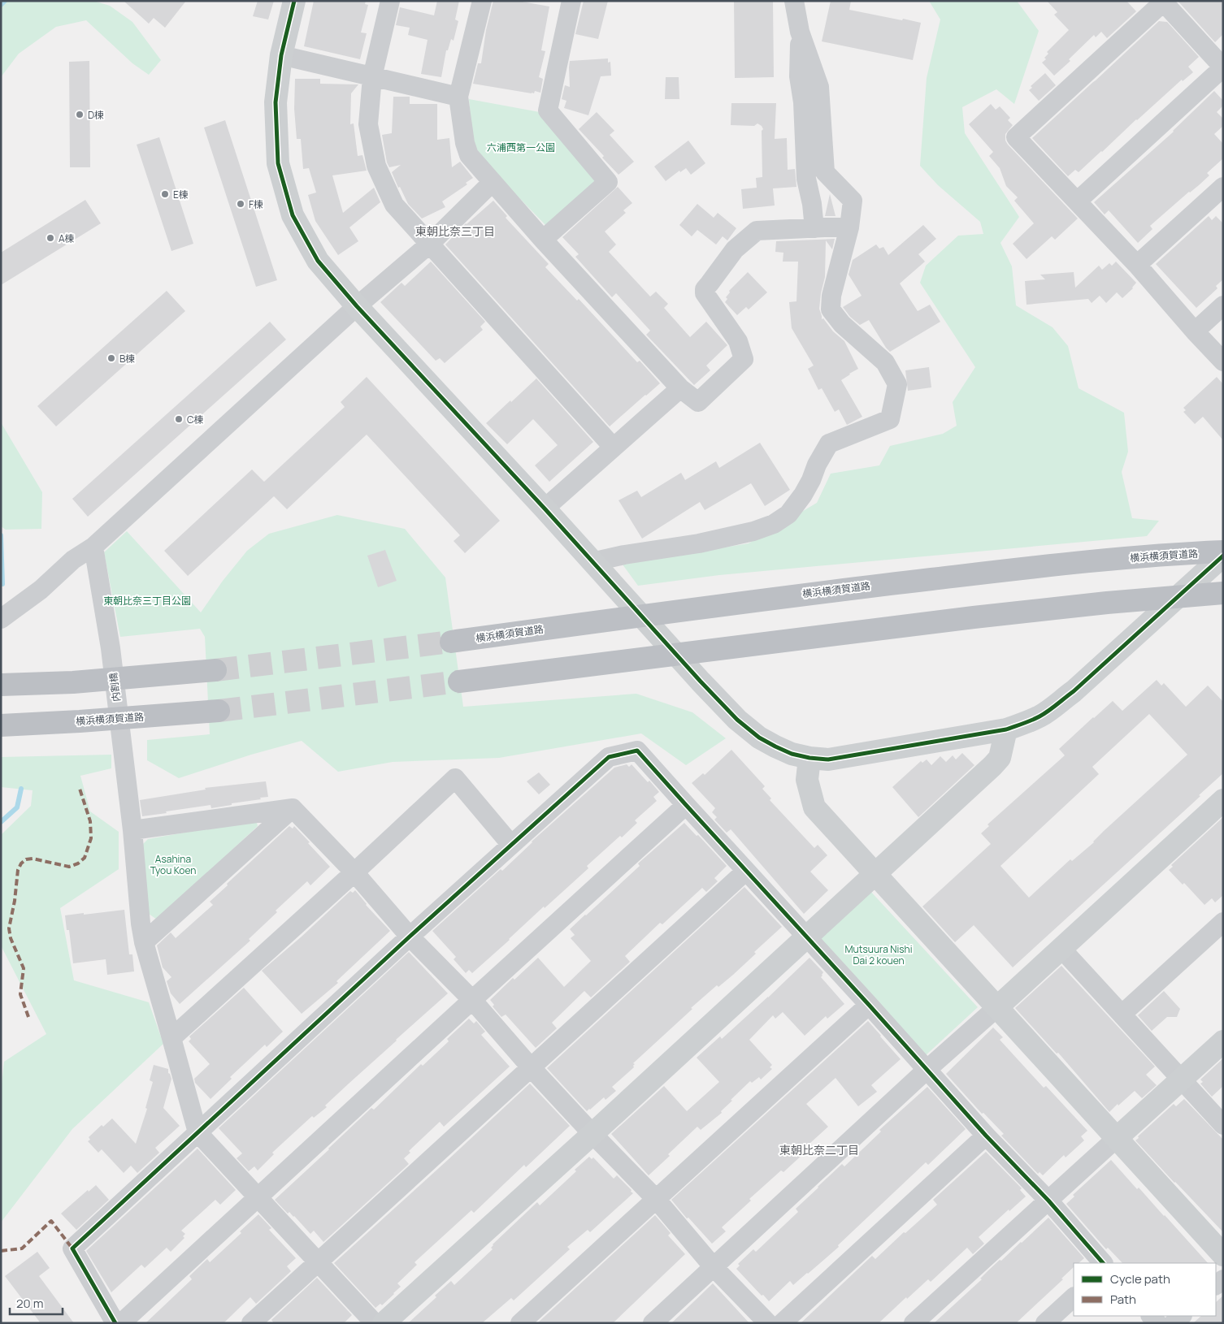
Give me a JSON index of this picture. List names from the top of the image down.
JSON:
{
  "streets": {
    "highway": ["横浜横須賀道路"],
    "street": ["内割橋"]
  },
  "districts": ["東朝比奈三丁目", "東朝比奈二丁目"],
  "parks": [
    "六浦西第一公園",
    "東朝比奈三丁目公園",
    "Asahina Tyou Koen",
    "Mutsuura Nishi Dai 2 kouen"
  ],
  "places": [
    "D棟",
    "E棟",
    "F棟",
    "A棟",
    "B棟",
    "C棟"
  ],
  "legend": ["Cycle path", "Path"],
  "scale_bar": "20 m"
}
